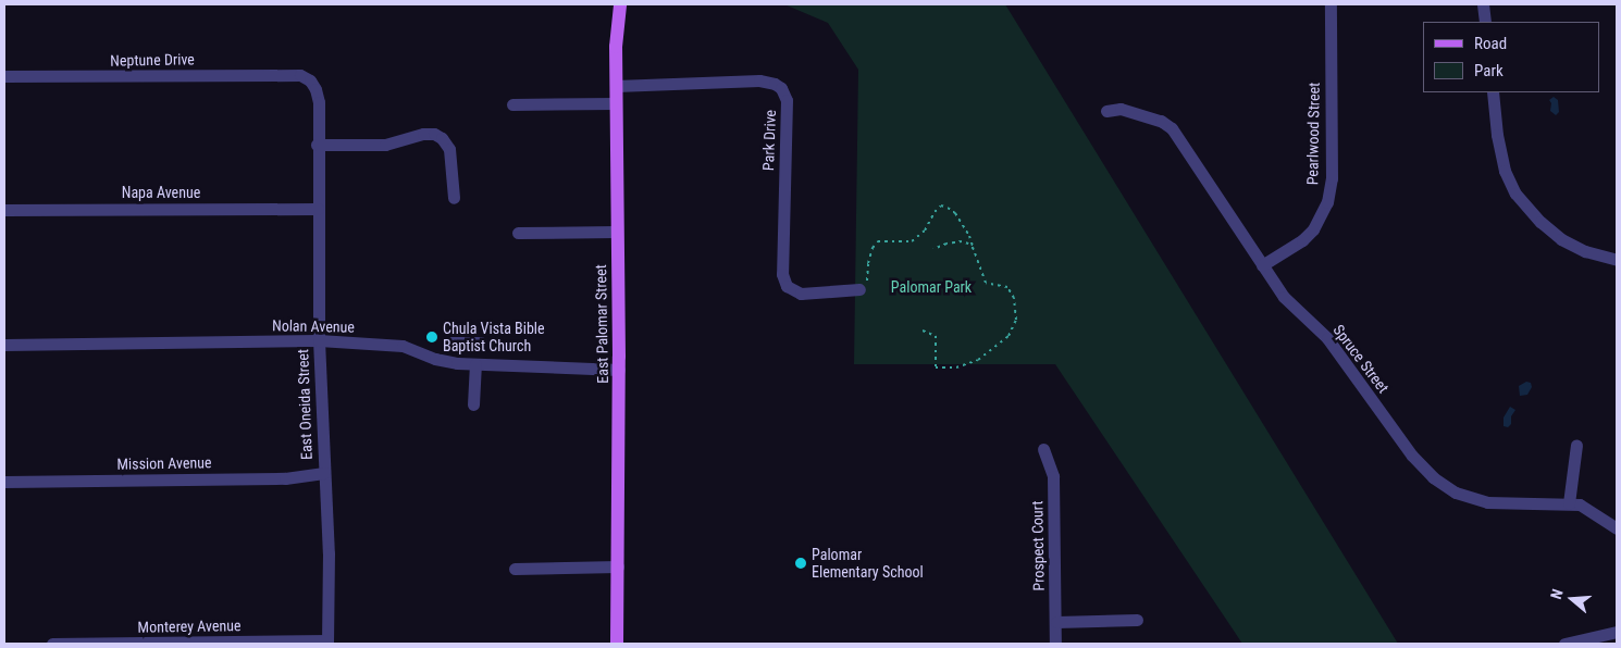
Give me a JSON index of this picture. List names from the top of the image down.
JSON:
{
  "streets": {
    "main road": ["East Palomar Street"],
    "street": [
      "Neptune Drive",
      "Pearlwood Street",
      "Park Drive",
      "Napa Avenue",
      "Nolan Avenue",
      "Spruce Street",
      "East Oneida Street",
      "Mission Avenue",
      "Prospect Court",
      "Monterey Avenue"
    ]
  },
  "crossings": [
    ["Neptune Drive", "East Oneida Street"],
    ["Pearlwood Street", "Spruce Street"],
    ["Park Drive", "East Palomar Street"],
    ["Napa Avenue", "East Oneida Street"],
    ["East Palomar Street", "Nolan Avenue"],
    ["Nolan Avenue", "East Oneida Street"],
    ["East Oneida Street", "Mission Avenue"],
    ["East Oneida Street", "Monterey Avenue"]
  ],
  "parks": ["Palomar Park"],
  "places": ["Chula Vista Bible Baptist Church", "Palomar Elementary School"],
  "legend": ["Road", "Park"],
  "north": "left"
}
